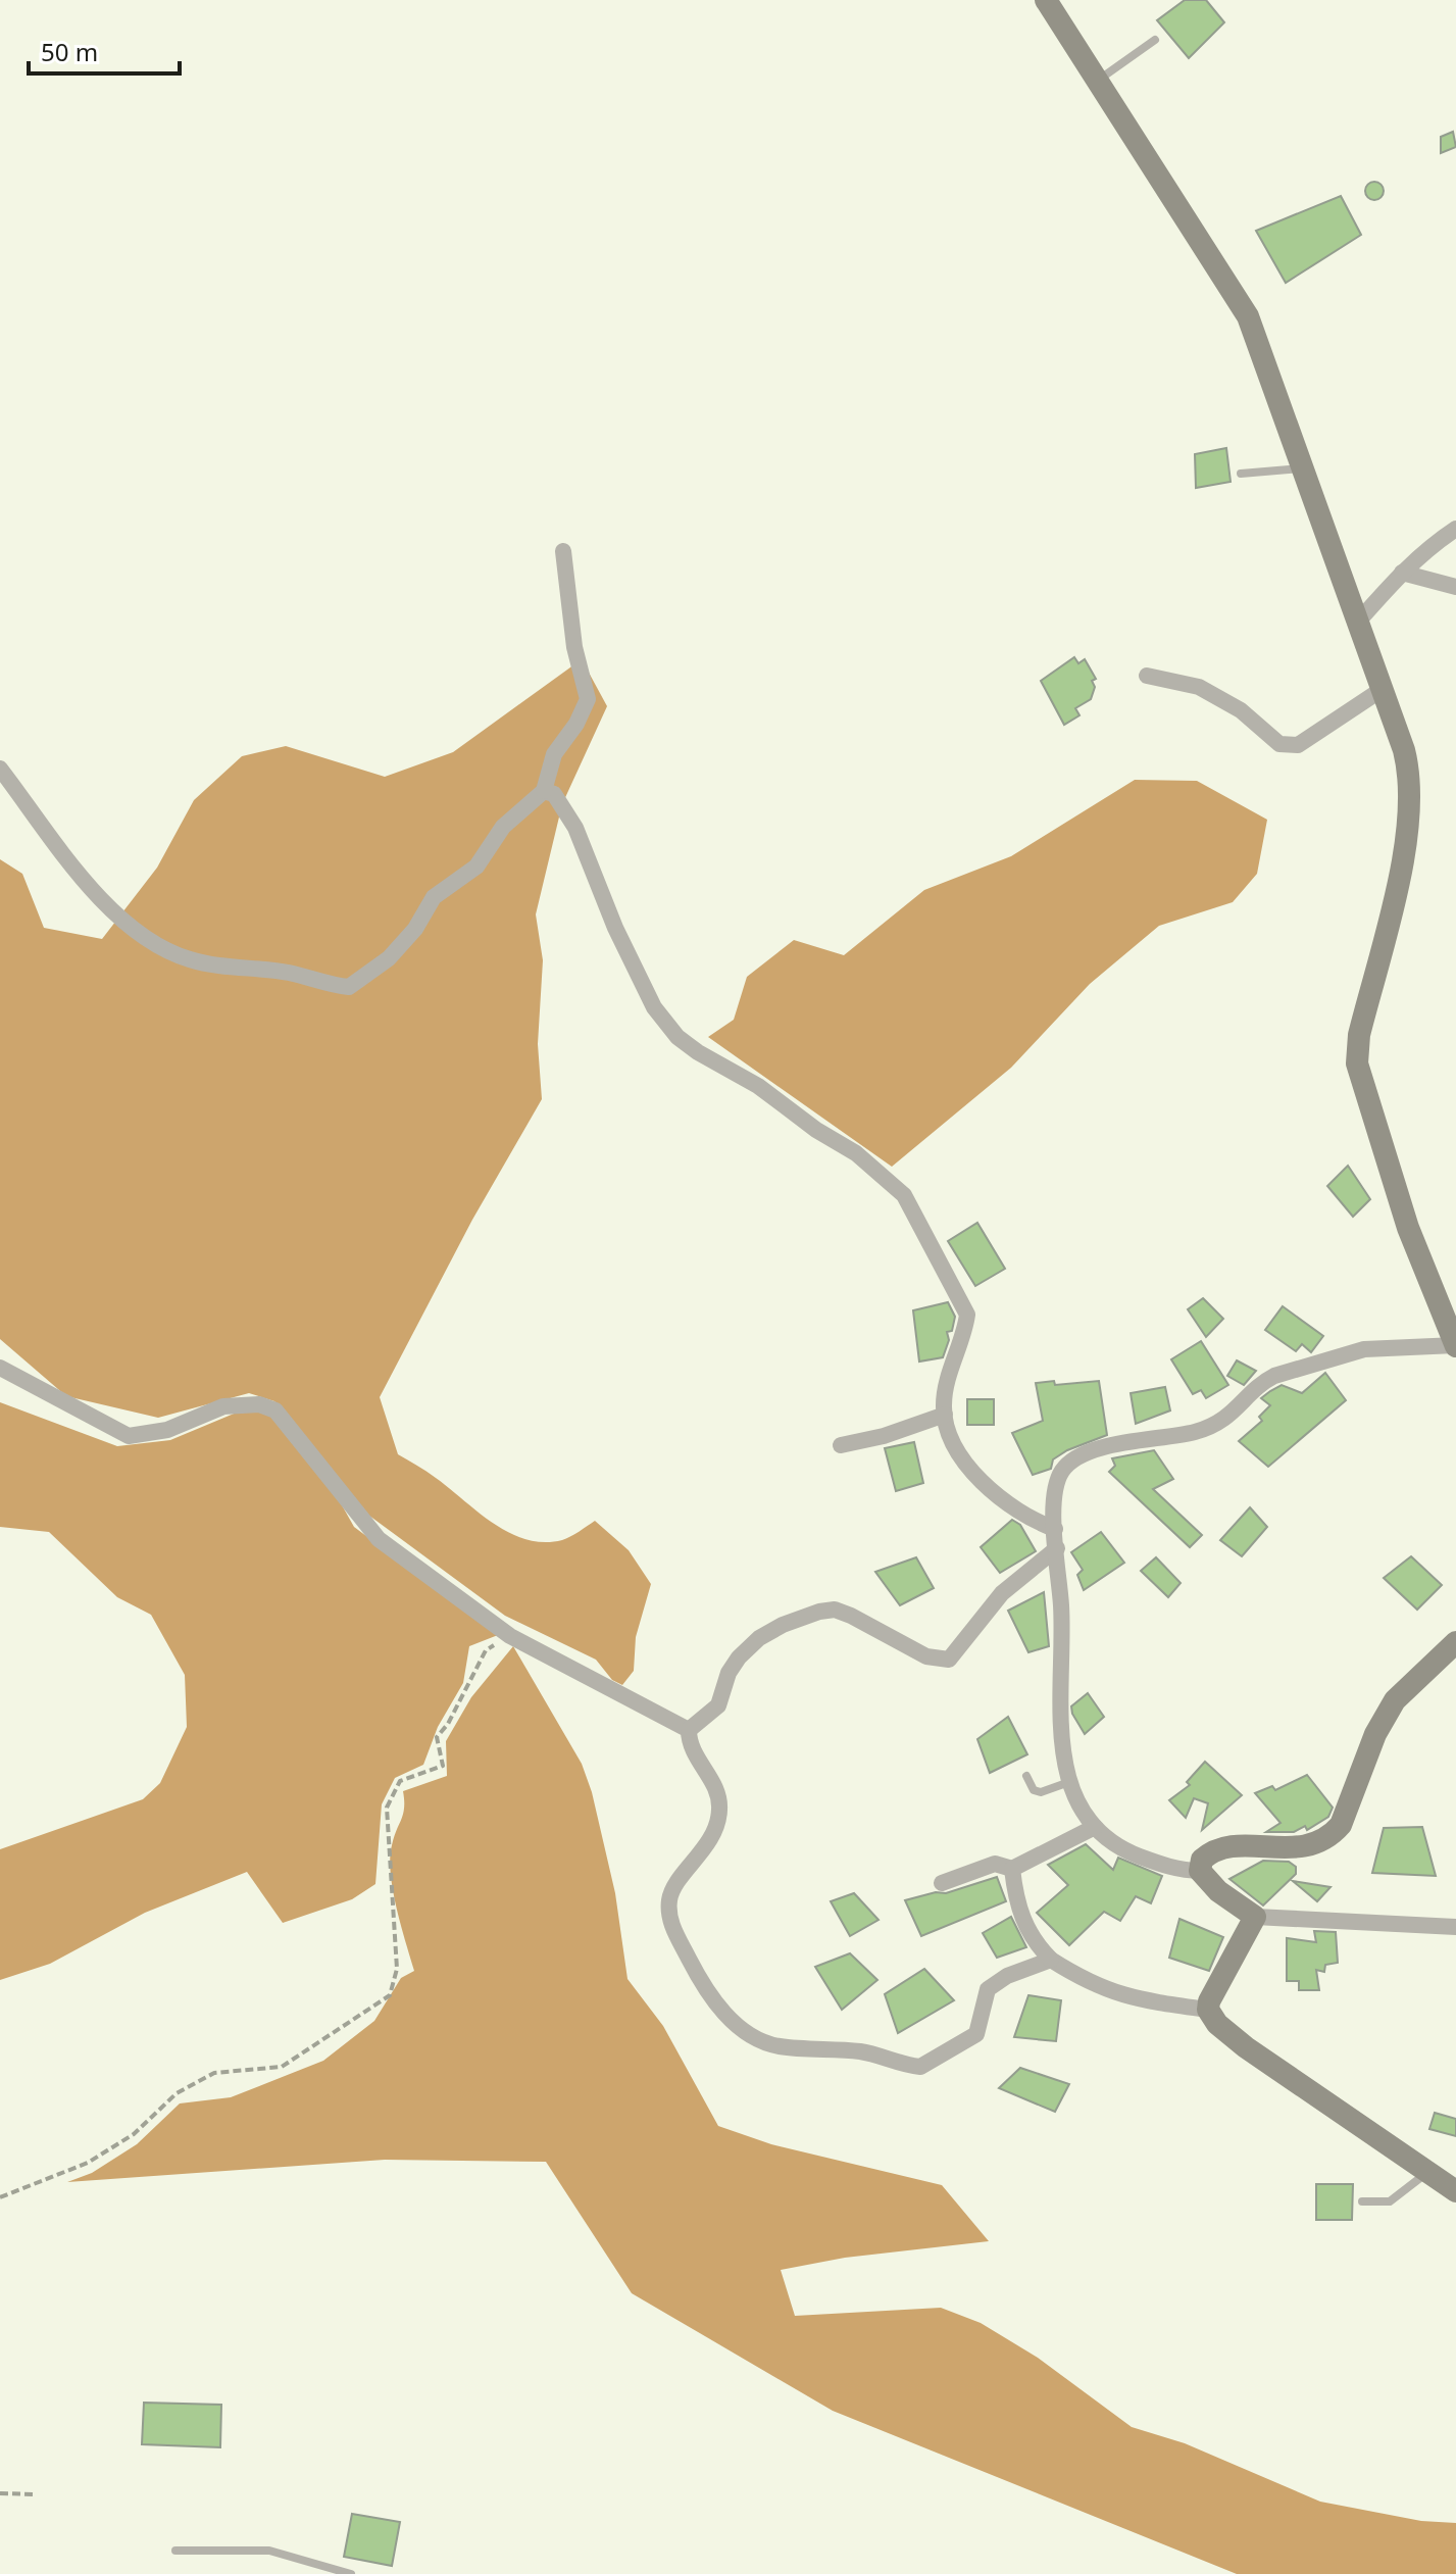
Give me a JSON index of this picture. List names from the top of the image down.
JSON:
{
  "scale_bar": "50 m"
}
